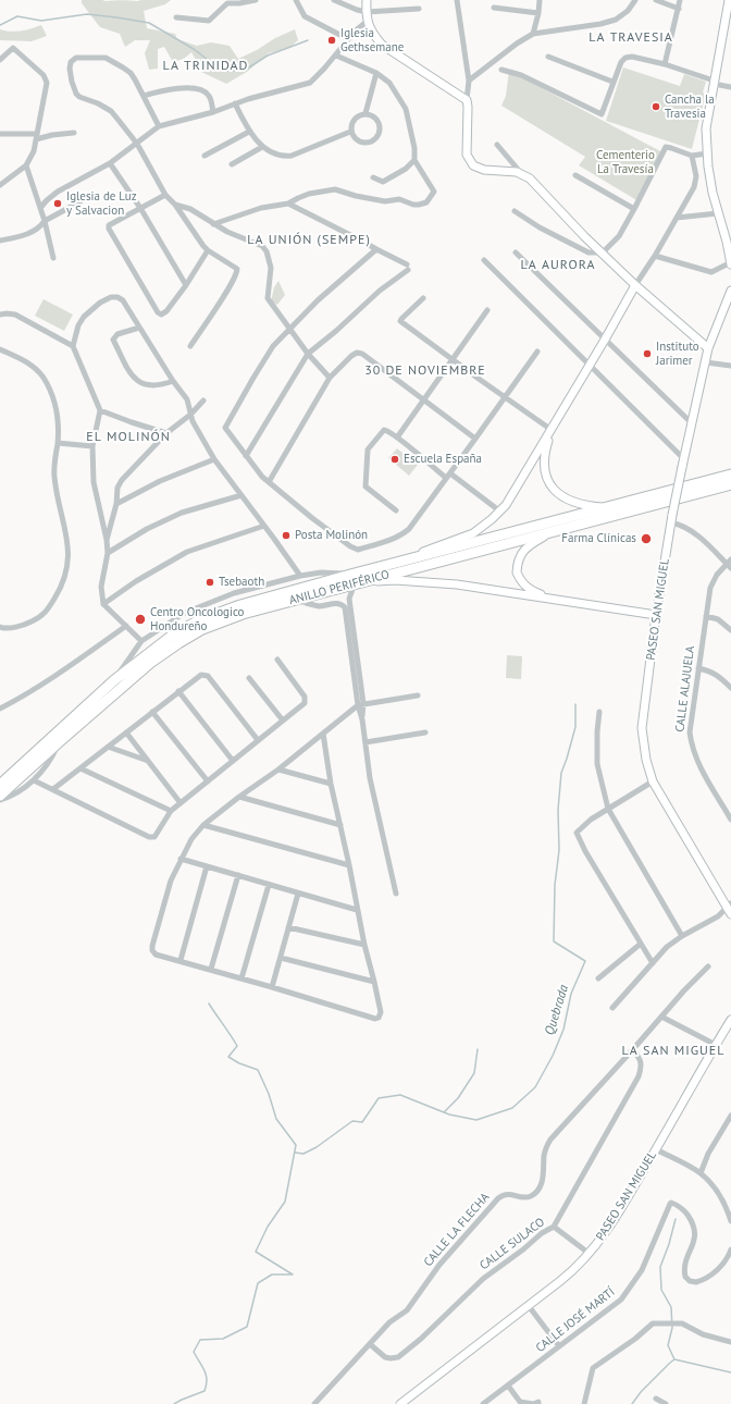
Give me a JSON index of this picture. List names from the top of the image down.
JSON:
{
  "streets": {
    "highway": ["ANILLO PERIFÉRICO"],
    "street": [
      "PASEO SAN MIGUEL",
      "CALLE ALAJUELA",
      "CALLE LA FLECHA",
      "CALLE SULACO",
      "CALLE JOSÉ MARTÍ"
    ]
  },
  "crossings": [
    ["CALLE LA FLECHA", "CALLE SULACO"]
  ],
  "districts": [
    "LA TRAVESIA",
    "LA TRINIDAD",
    "LA UNIÓN (SEMPE)",
    "LA AURORA",
    "30 DE NOVIEMBRE",
    "EL MOLINÓN",
    "LA SAN MIGUEL"
  ],
  "water": ["Quebrada"],
  "parks": ["Cementerio La Travesía"],
  "places": [
    "Iglesia Gethsemane",
    "Cancha la Travesia",
    "Iglesia de Luz y Salvacion",
    "Instituto Jarimer",
    "Escuela España",
    "Posta Molinón",
    "Farma Clínicas",
    "Tsebaoth",
    "Centro Oncologico Hondureño"
  ]
}
